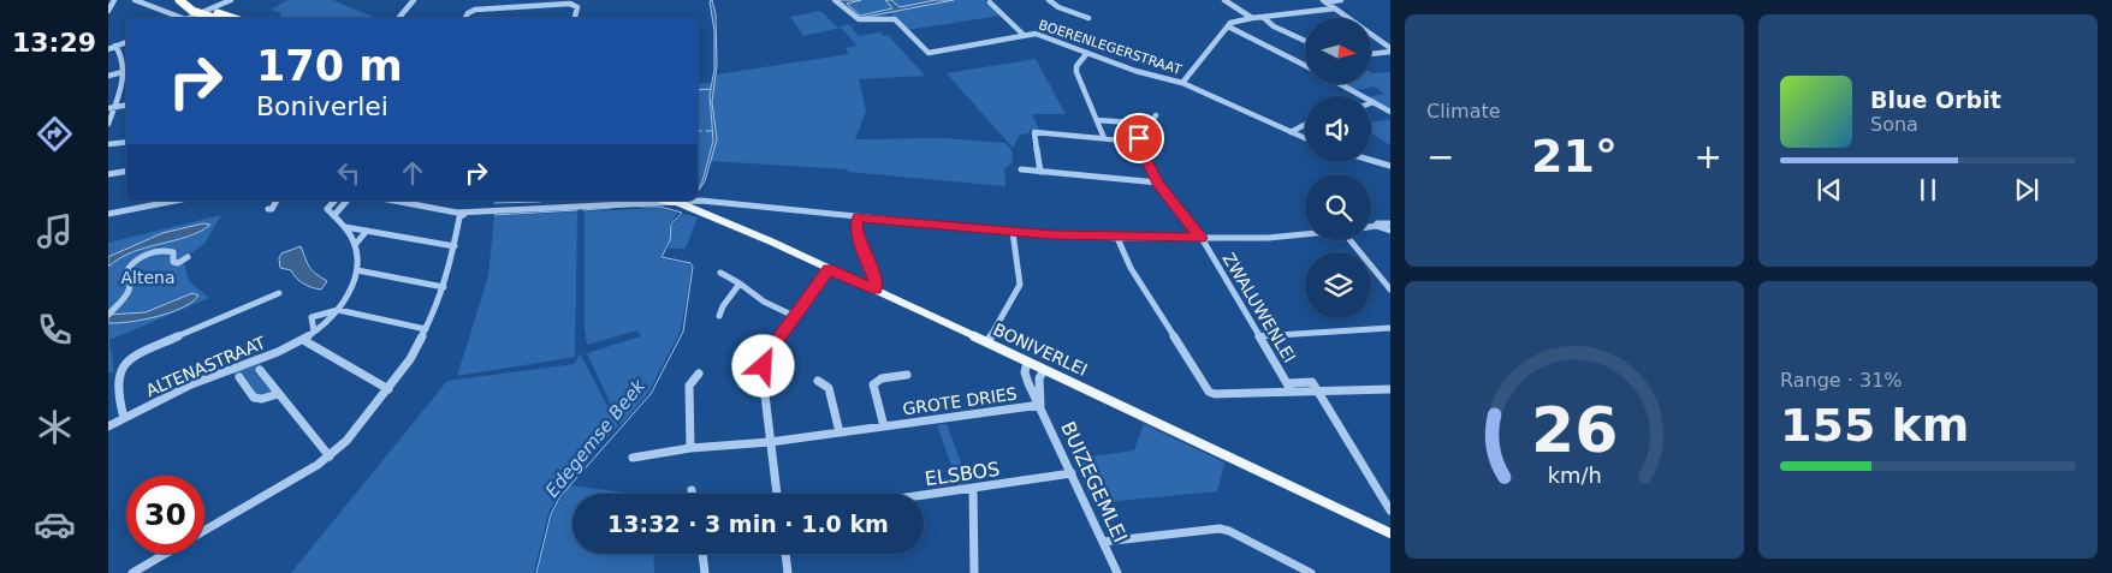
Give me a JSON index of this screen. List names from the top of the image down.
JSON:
{
  "streets": {
    "main road": ["BONIVERLEI"],
    "street": [
      "BOERENLEGERSTRAAT",
      "ZWALUWENLEI",
      "ALTENASTRAAT",
      "GROTE DRIES",
      "ELSBOS",
      "BUIZEGEMLEI"
    ]
  },
  "crossings": [
    ["BONIVERLEI", "BUIZEGEMLEI"],
    ["GROTE DRIES", "BUIZEGEMLEI"],
    ["ELSBOS", "BUIZEGEMLEI"]
  ],
  "water": ["Edegemse Beek"],
  "parks": ["Altena"],
  "north": "right",
  "page": {
    "tabs": "13:29",
    "tile": [
      "Climate",
      ["Range · 31%", "155 km"]
    ],
    "turn": ["170 m", "Boniverlei"],
    "song": ["Blue Orbit", "Sona"],
    "heat": ["−", "21°", "+"],
    "limit": "30",
    "trip": "13:32 · 3 min · 1.0 km",
    "gauge": ["26", "km/h"]
  }
}
